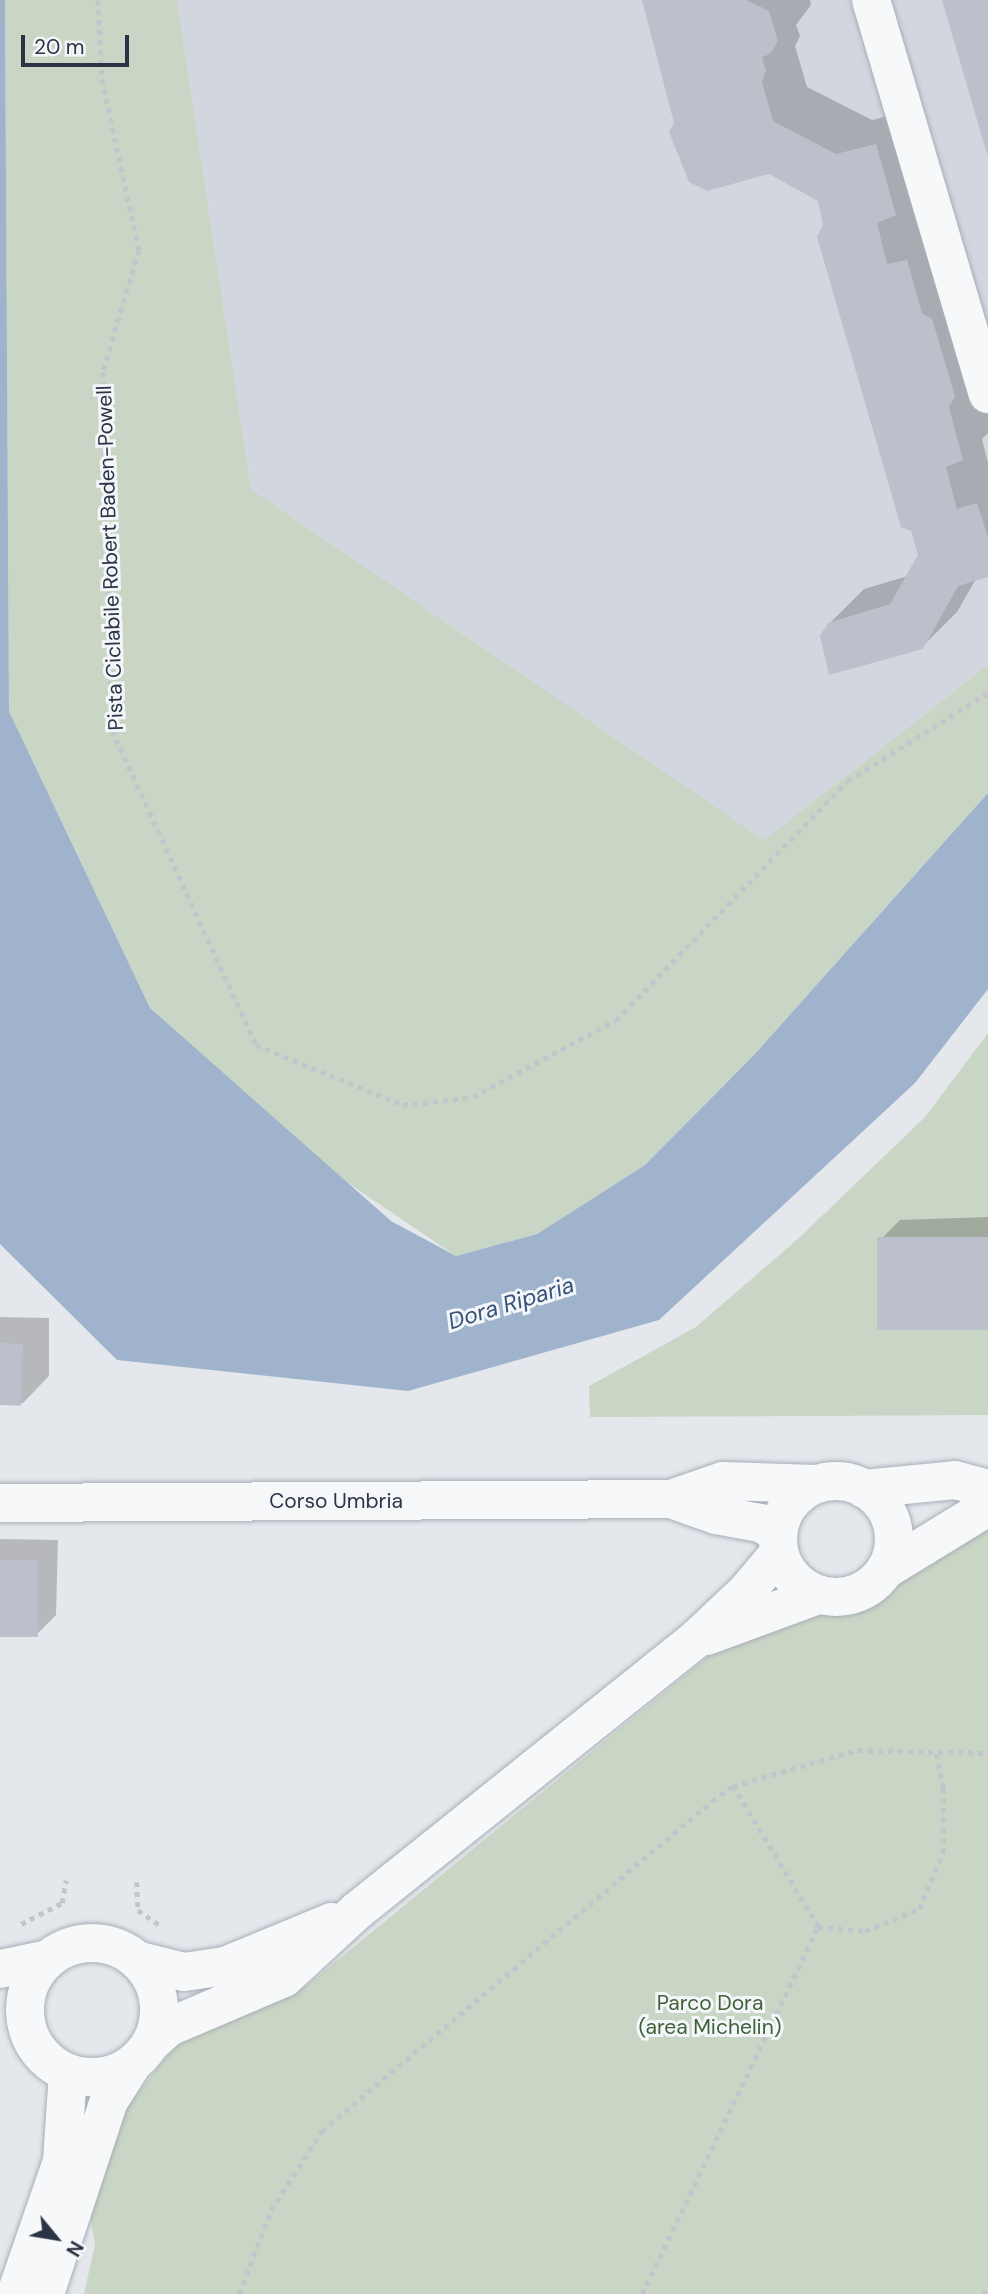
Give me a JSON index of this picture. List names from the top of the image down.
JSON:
{
  "streets": {
    "street": ["Corso Umbria"],
    "path": ["Pista Ciclabile Robert Baden-Powell"]
  },
  "water": ["Dora Riparia"],
  "parks": ["Parco Dora (area Michelin)"],
  "scale_bar": "20 m",
  "north": "bottom right"
}
